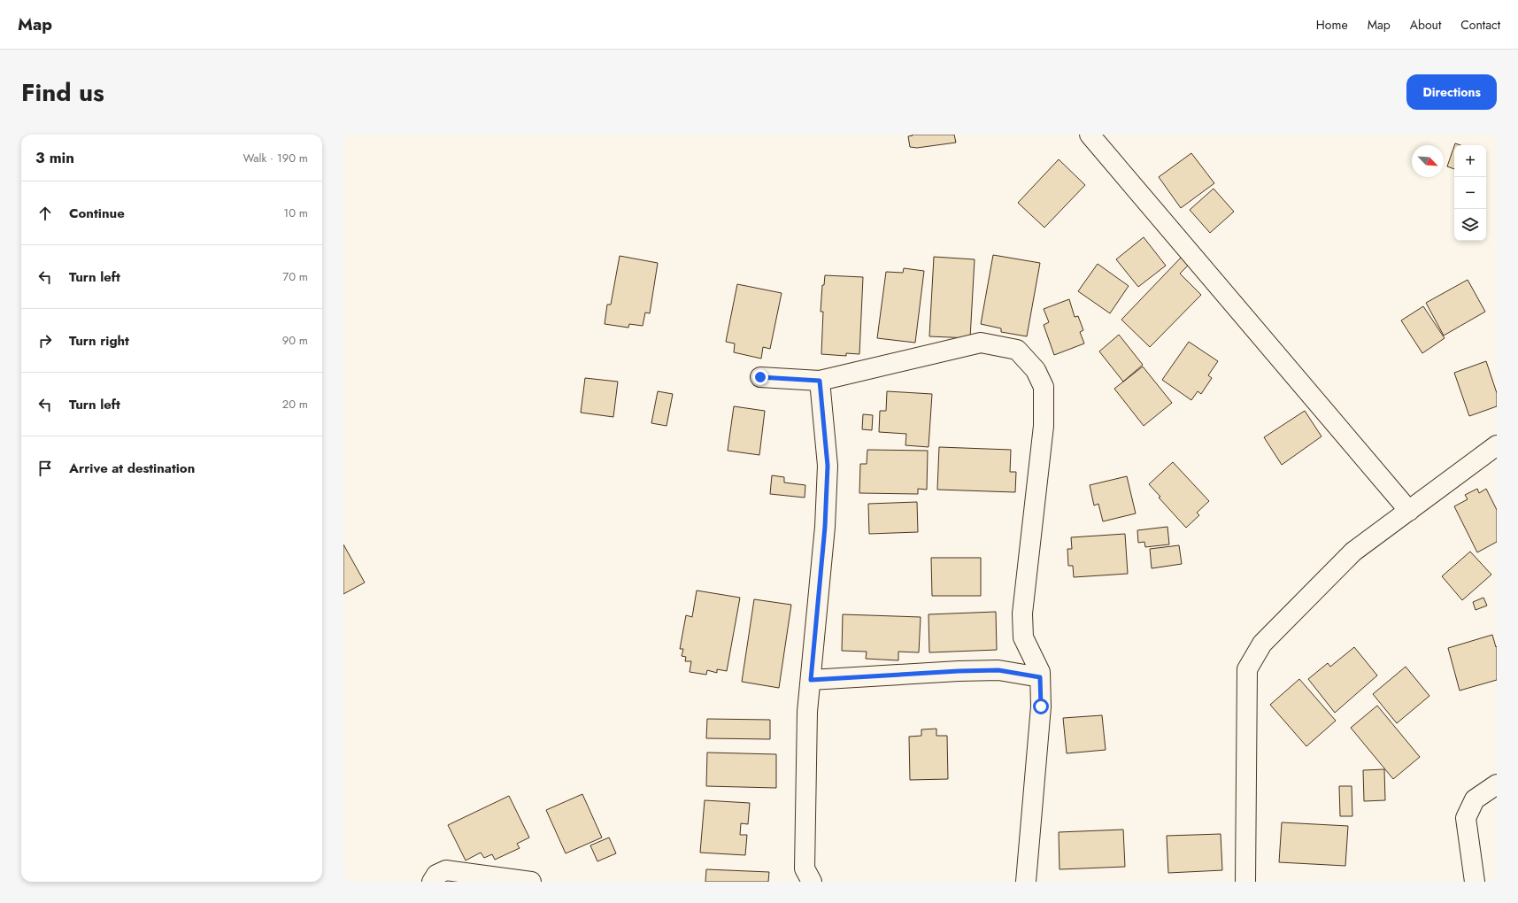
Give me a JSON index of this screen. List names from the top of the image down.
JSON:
{
  "north": "bottom right",
  "page": {
    "header": "Map",
    "nav": [
      "Home",
      "Map",
      "About",
      "Contact"
    ],
    "title": "Find us",
    "buttons": "Directions",
    "heading": ["3 min", "Walk · 190 m"],
    "map_buttons": ["+", "−"],
    "list": [
      ["Continue", "10 m"],
      ["Turn left", "70 m"],
      ["Turn right", "90 m"],
      ["Turn left", "20 m"],
      "Arrive at destination"
    ]
  }
}
